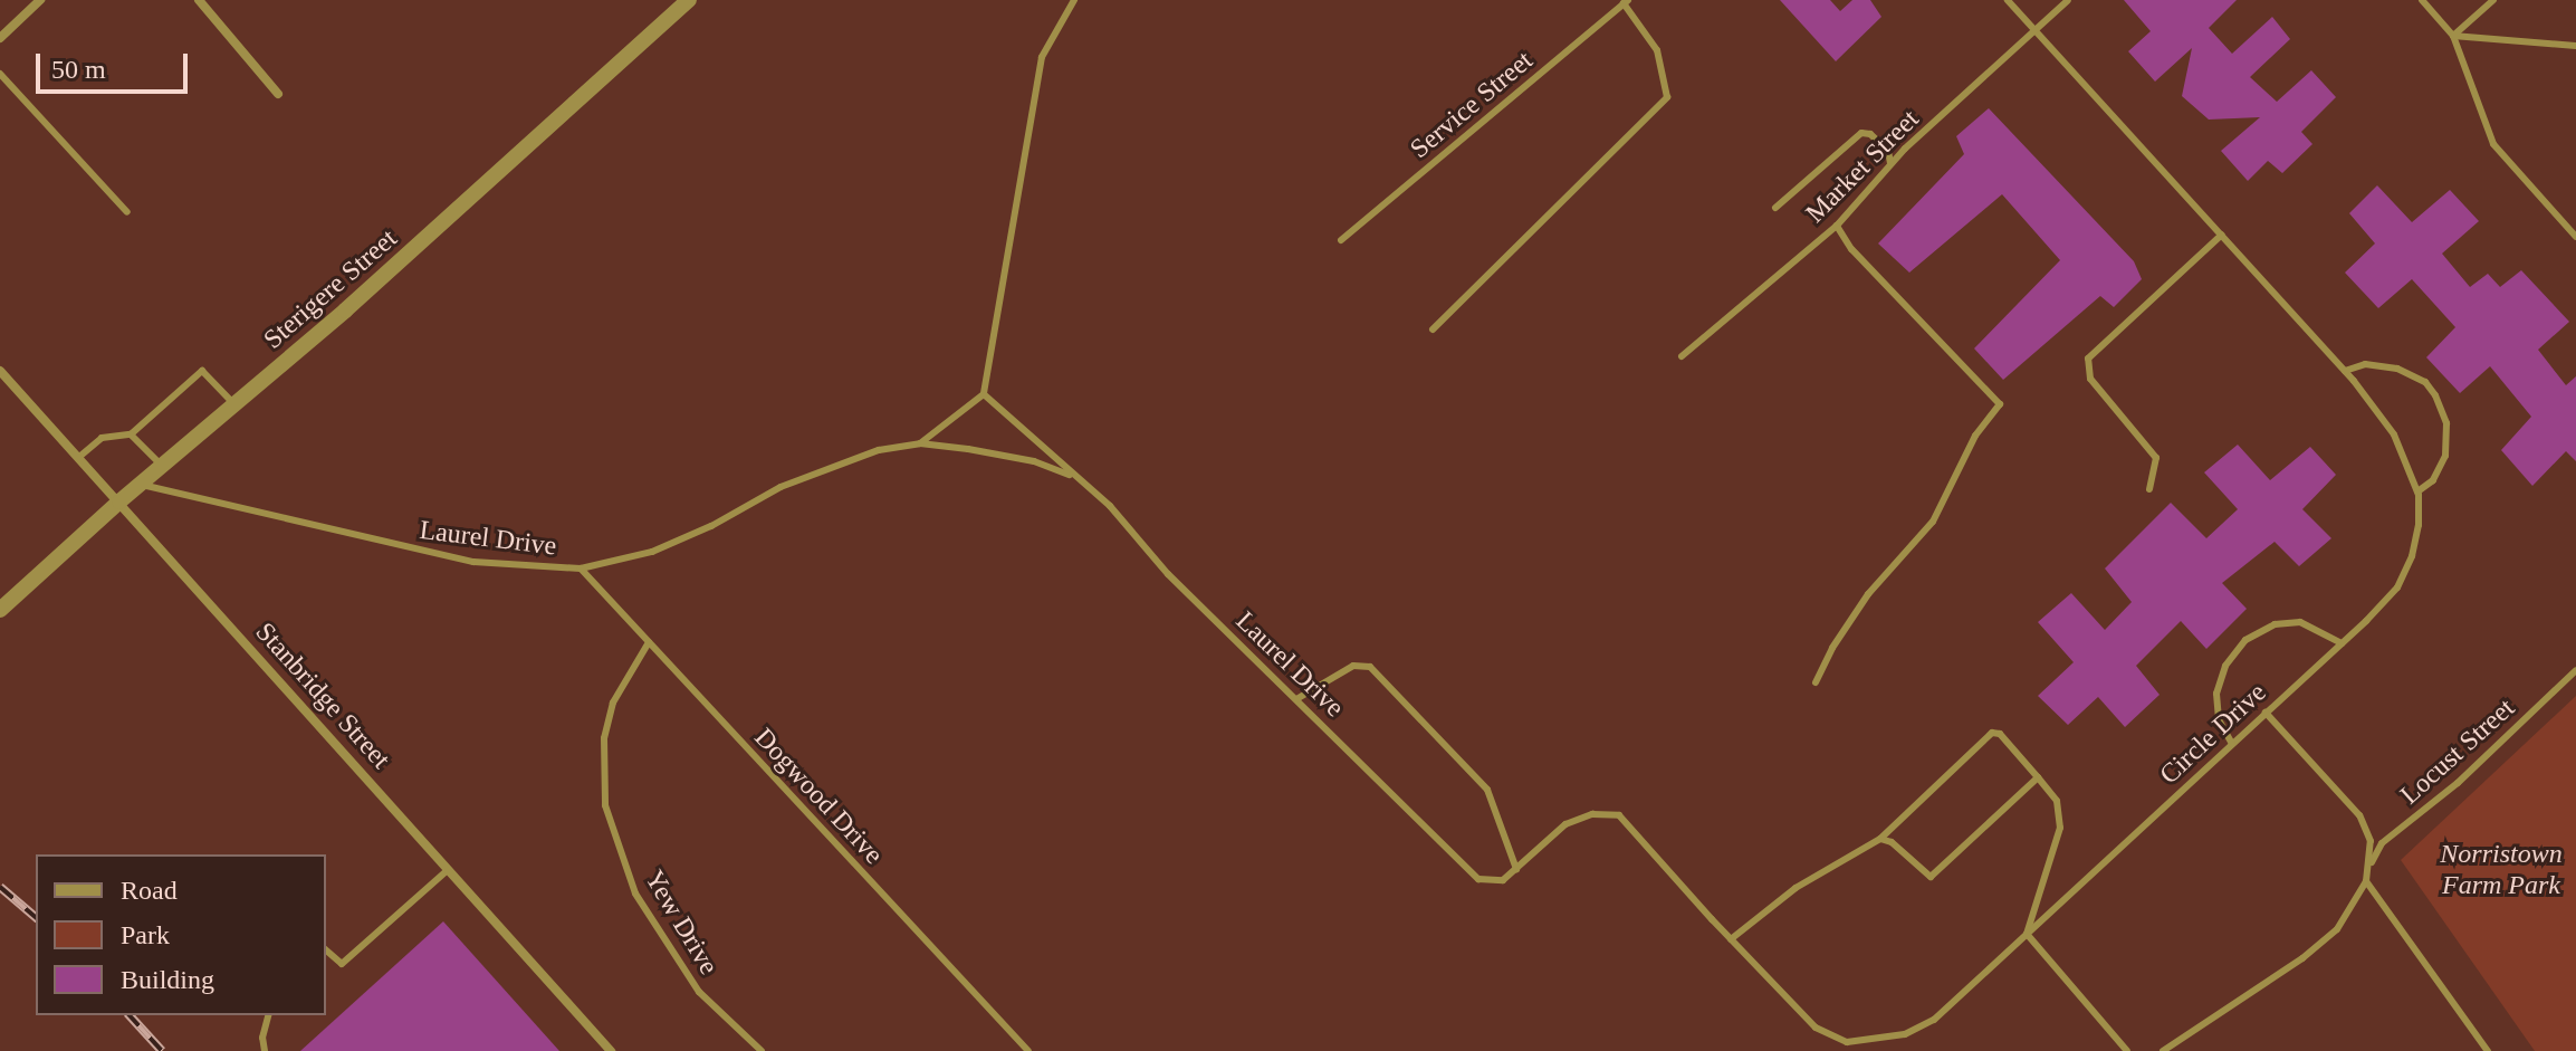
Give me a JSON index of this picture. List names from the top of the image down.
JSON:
{
  "streets": {
    "street": ["Sterigere Street", "Stanbridge Street"],
    "lane": [
      "Service Street",
      "Market Street",
      "Laurel Drive",
      "Circle Drive",
      "Locust Street",
      "Dogwood Drive",
      "Yew Drive"
    ]
  },
  "crossings": [
    ["Market Street", "Circle Drive"],
    ["Sterigere Street", "Laurel Drive"],
    ["Sterigere Street", "Stanbridge Street"],
    ["Laurel Drive", "Circle Drive"],
    ["Laurel Drive", "Dogwood Drive"],
    ["Dogwood Drive", "Yew Drive"]
  ],
  "parks": ["Norristown Farm Park"],
  "legend": ["Road", "Park", "Building"],
  "scale_bar": "50 m"
}
